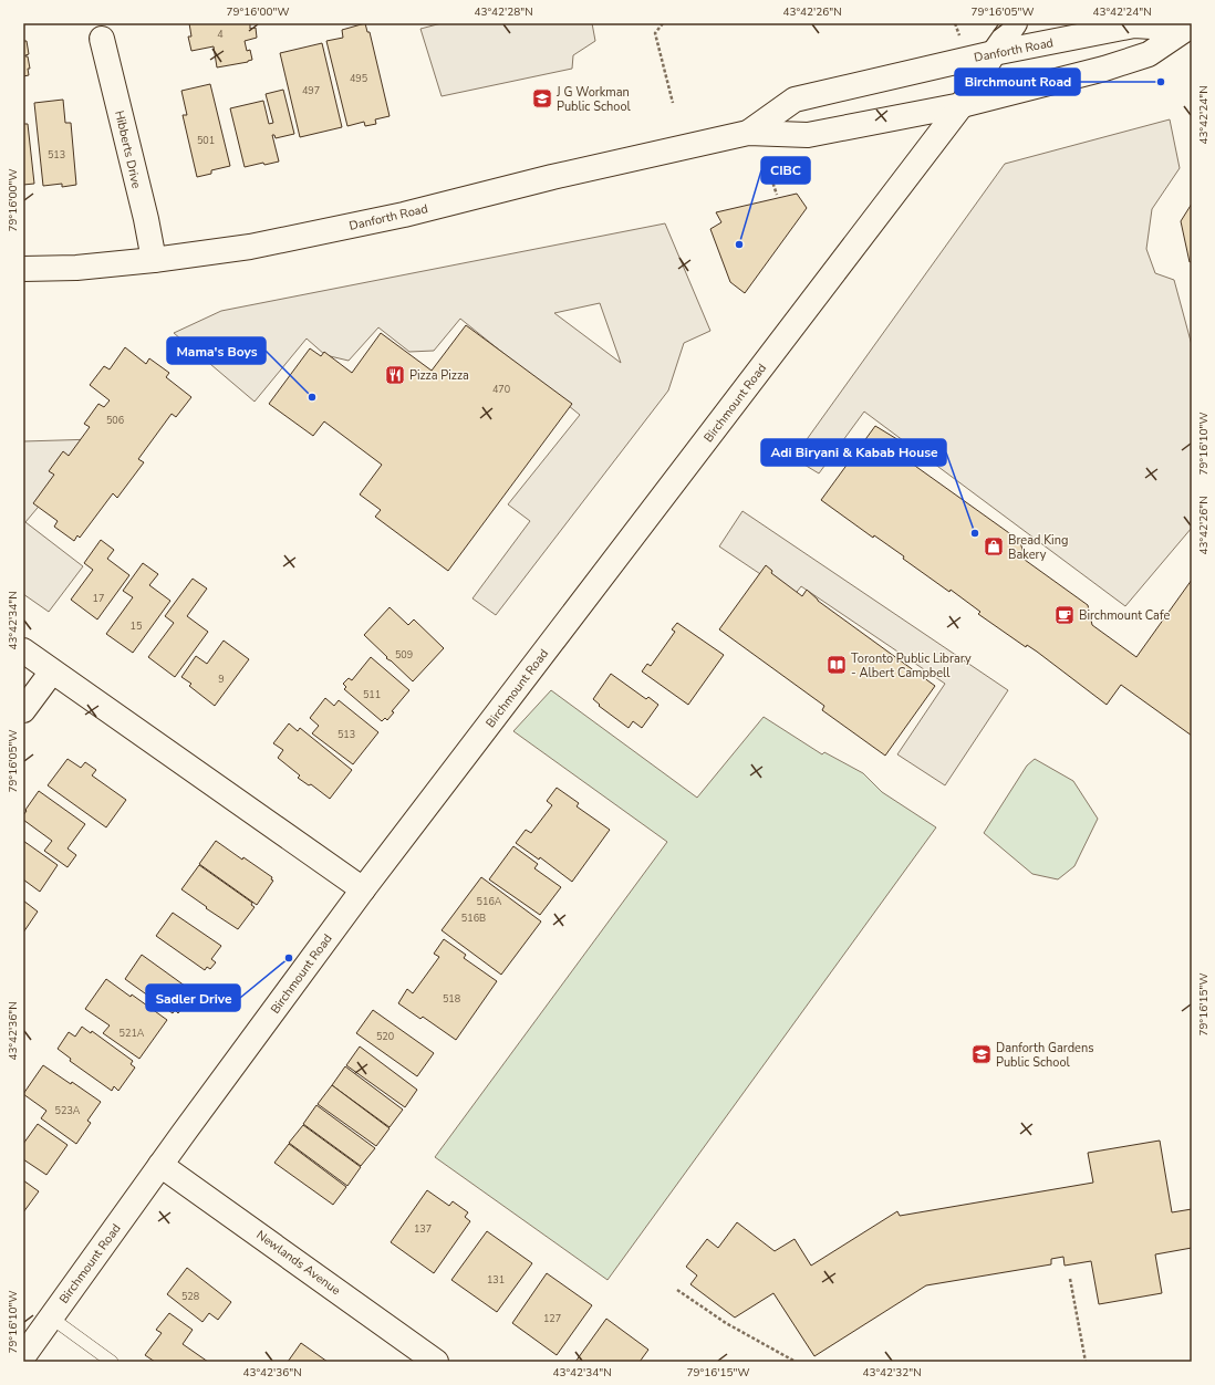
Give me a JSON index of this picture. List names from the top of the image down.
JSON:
{
  "streets": {
    "main road": [
      "Danforth Road",
      "Hibberts Drive",
      "Birchmount Road",
      "Newlands Avenue"
    ]
  },
  "crossings": [
    ["Danforth Road", "Hibberts Drive"],
    ["Danforth Road", "Birchmount Road"],
    ["Birchmount Road", "Newlands Avenue"]
  ],
  "places": {
    "other": [
      "Birchmount Road",
      "CIBC",
      "Mama's Boys",
      "Adi Biryani & Kabab House",
      "Sadler Drive"
    ],
    "school or university": ["J G Workman Public School", "Danforth Gardens Public School"],
    "restaurant": ["Pizza Pizza"],
    "shop": ["Bread King Bakery"],
    "cafe": ["Birchmount Cafe"],
    "library": ["Toronto Public Library - Albert Campbell"]
  },
  "house_numbers": [
    "4",
    "495",
    "497",
    "501",
    "513",
    "470",
    "506",
    "17",
    "15",
    "509",
    "9",
    "511",
    "513",
    "516A",
    "516B",
    "518",
    "521A",
    "520",
    "523A",
    "137",
    "131",
    "528",
    "127"
  ],
  "coordinates": [
    "79°16'00\"W",
    "43°42'28\"N",
    "43°42'26\"N",
    "79°16'05\"W",
    "43°42'24\"N",
    "79°16'10\"W",
    "43°42'34\"N",
    "79°16'15\"W",
    "43°42'36\"N",
    "43°42'32\"N"
  ]
}
